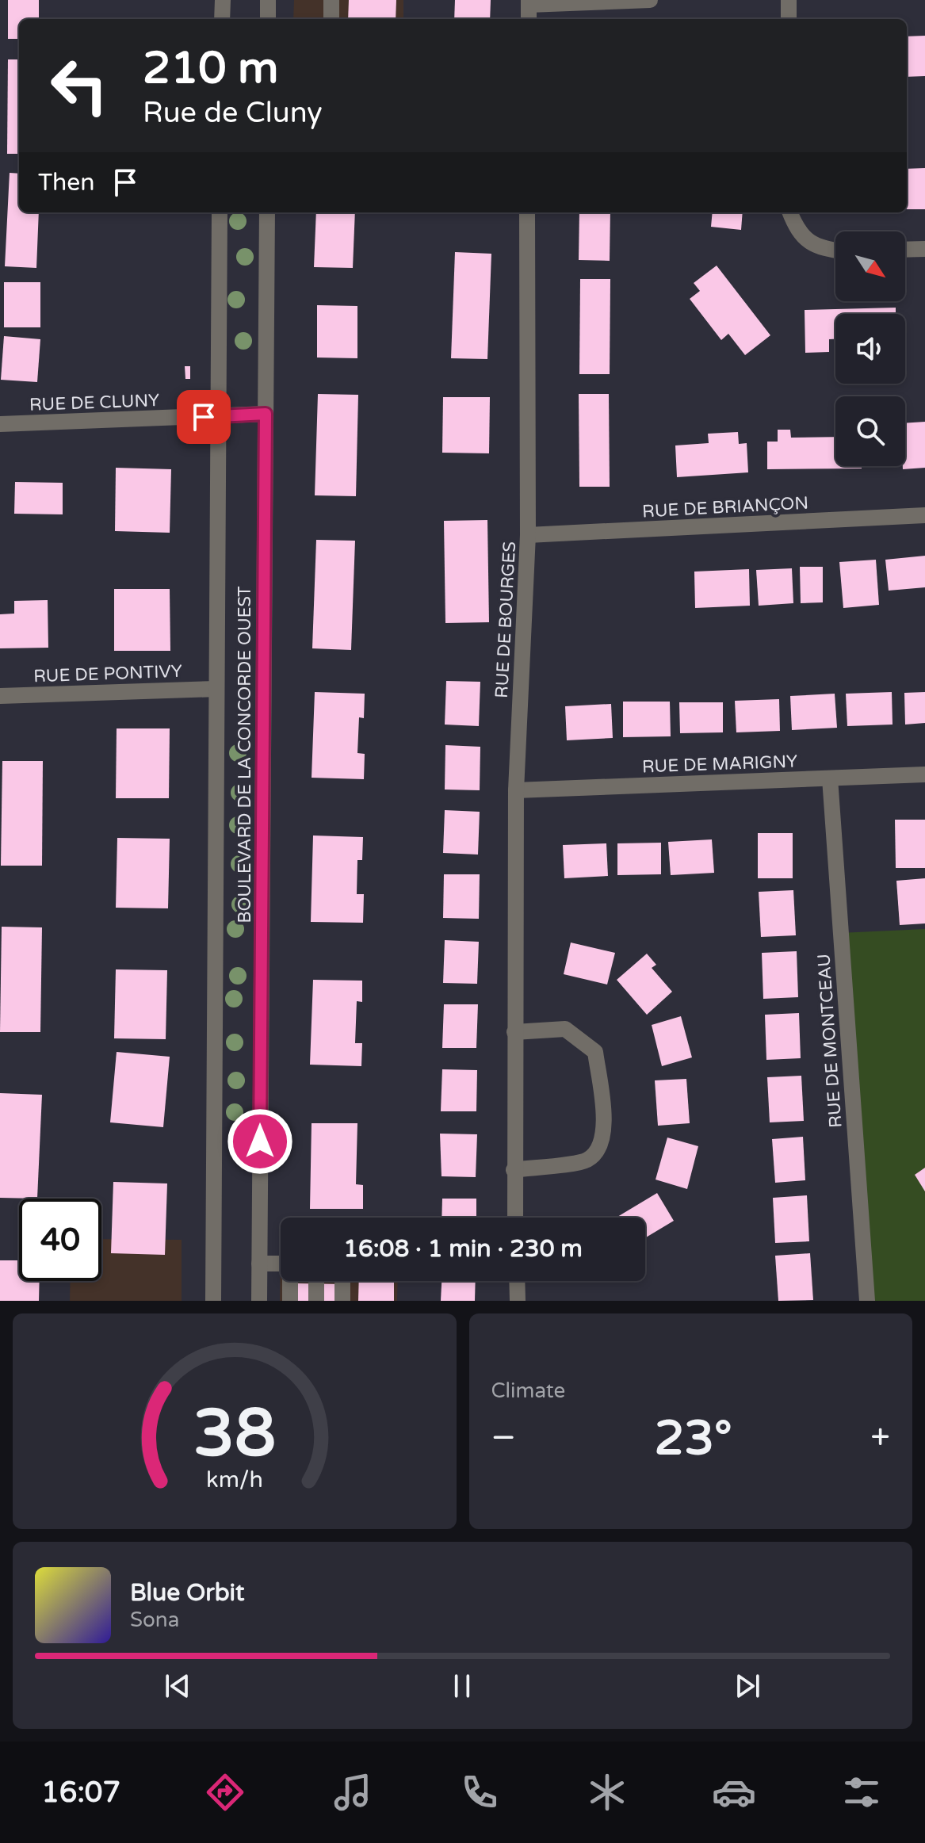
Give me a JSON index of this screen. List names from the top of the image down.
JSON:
{
  "streets": {
    "street": [
      "RUE DE CLUNY",
      "RUE DE BRIANÇON",
      "RUE DE BOURGES",
      "RUE DE PONTIVY",
      "BOULEVARD DE LA CONCORDE OUEST",
      "RUE DE MARIGNY",
      "RUE DE MONTCEAU"
    ]
  },
  "crossings": [
    ["RUE DE CLUNY", "BOULEVARD DE LA CONCORDE OUEST"],
    ["RUE DE BRIANÇON", "RUE DE BOURGES"],
    ["RUE DE BOURGES", "RUE DE MARIGNY"],
    ["RUE DE PONTIVY", "BOULEVARD DE LA CONCORDE OUEST"],
    ["RUE DE MARIGNY", "RUE DE MONTCEAU"]
  ],
  "north": "bottom right",
  "page": {
    "turn": ["210 m", "Rue de Cluny"],
    "then": "Then",
    "limit": "40",
    "trip": "16:08 · 1 min · 230 m",
    "tile": "Climate",
    "heat": ["−", "23°", "+"],
    "song": ["Blue Orbit", "Sona"],
    "tabs": "16:07",
    "gauge": ["38", "km/h"]
  }
}
